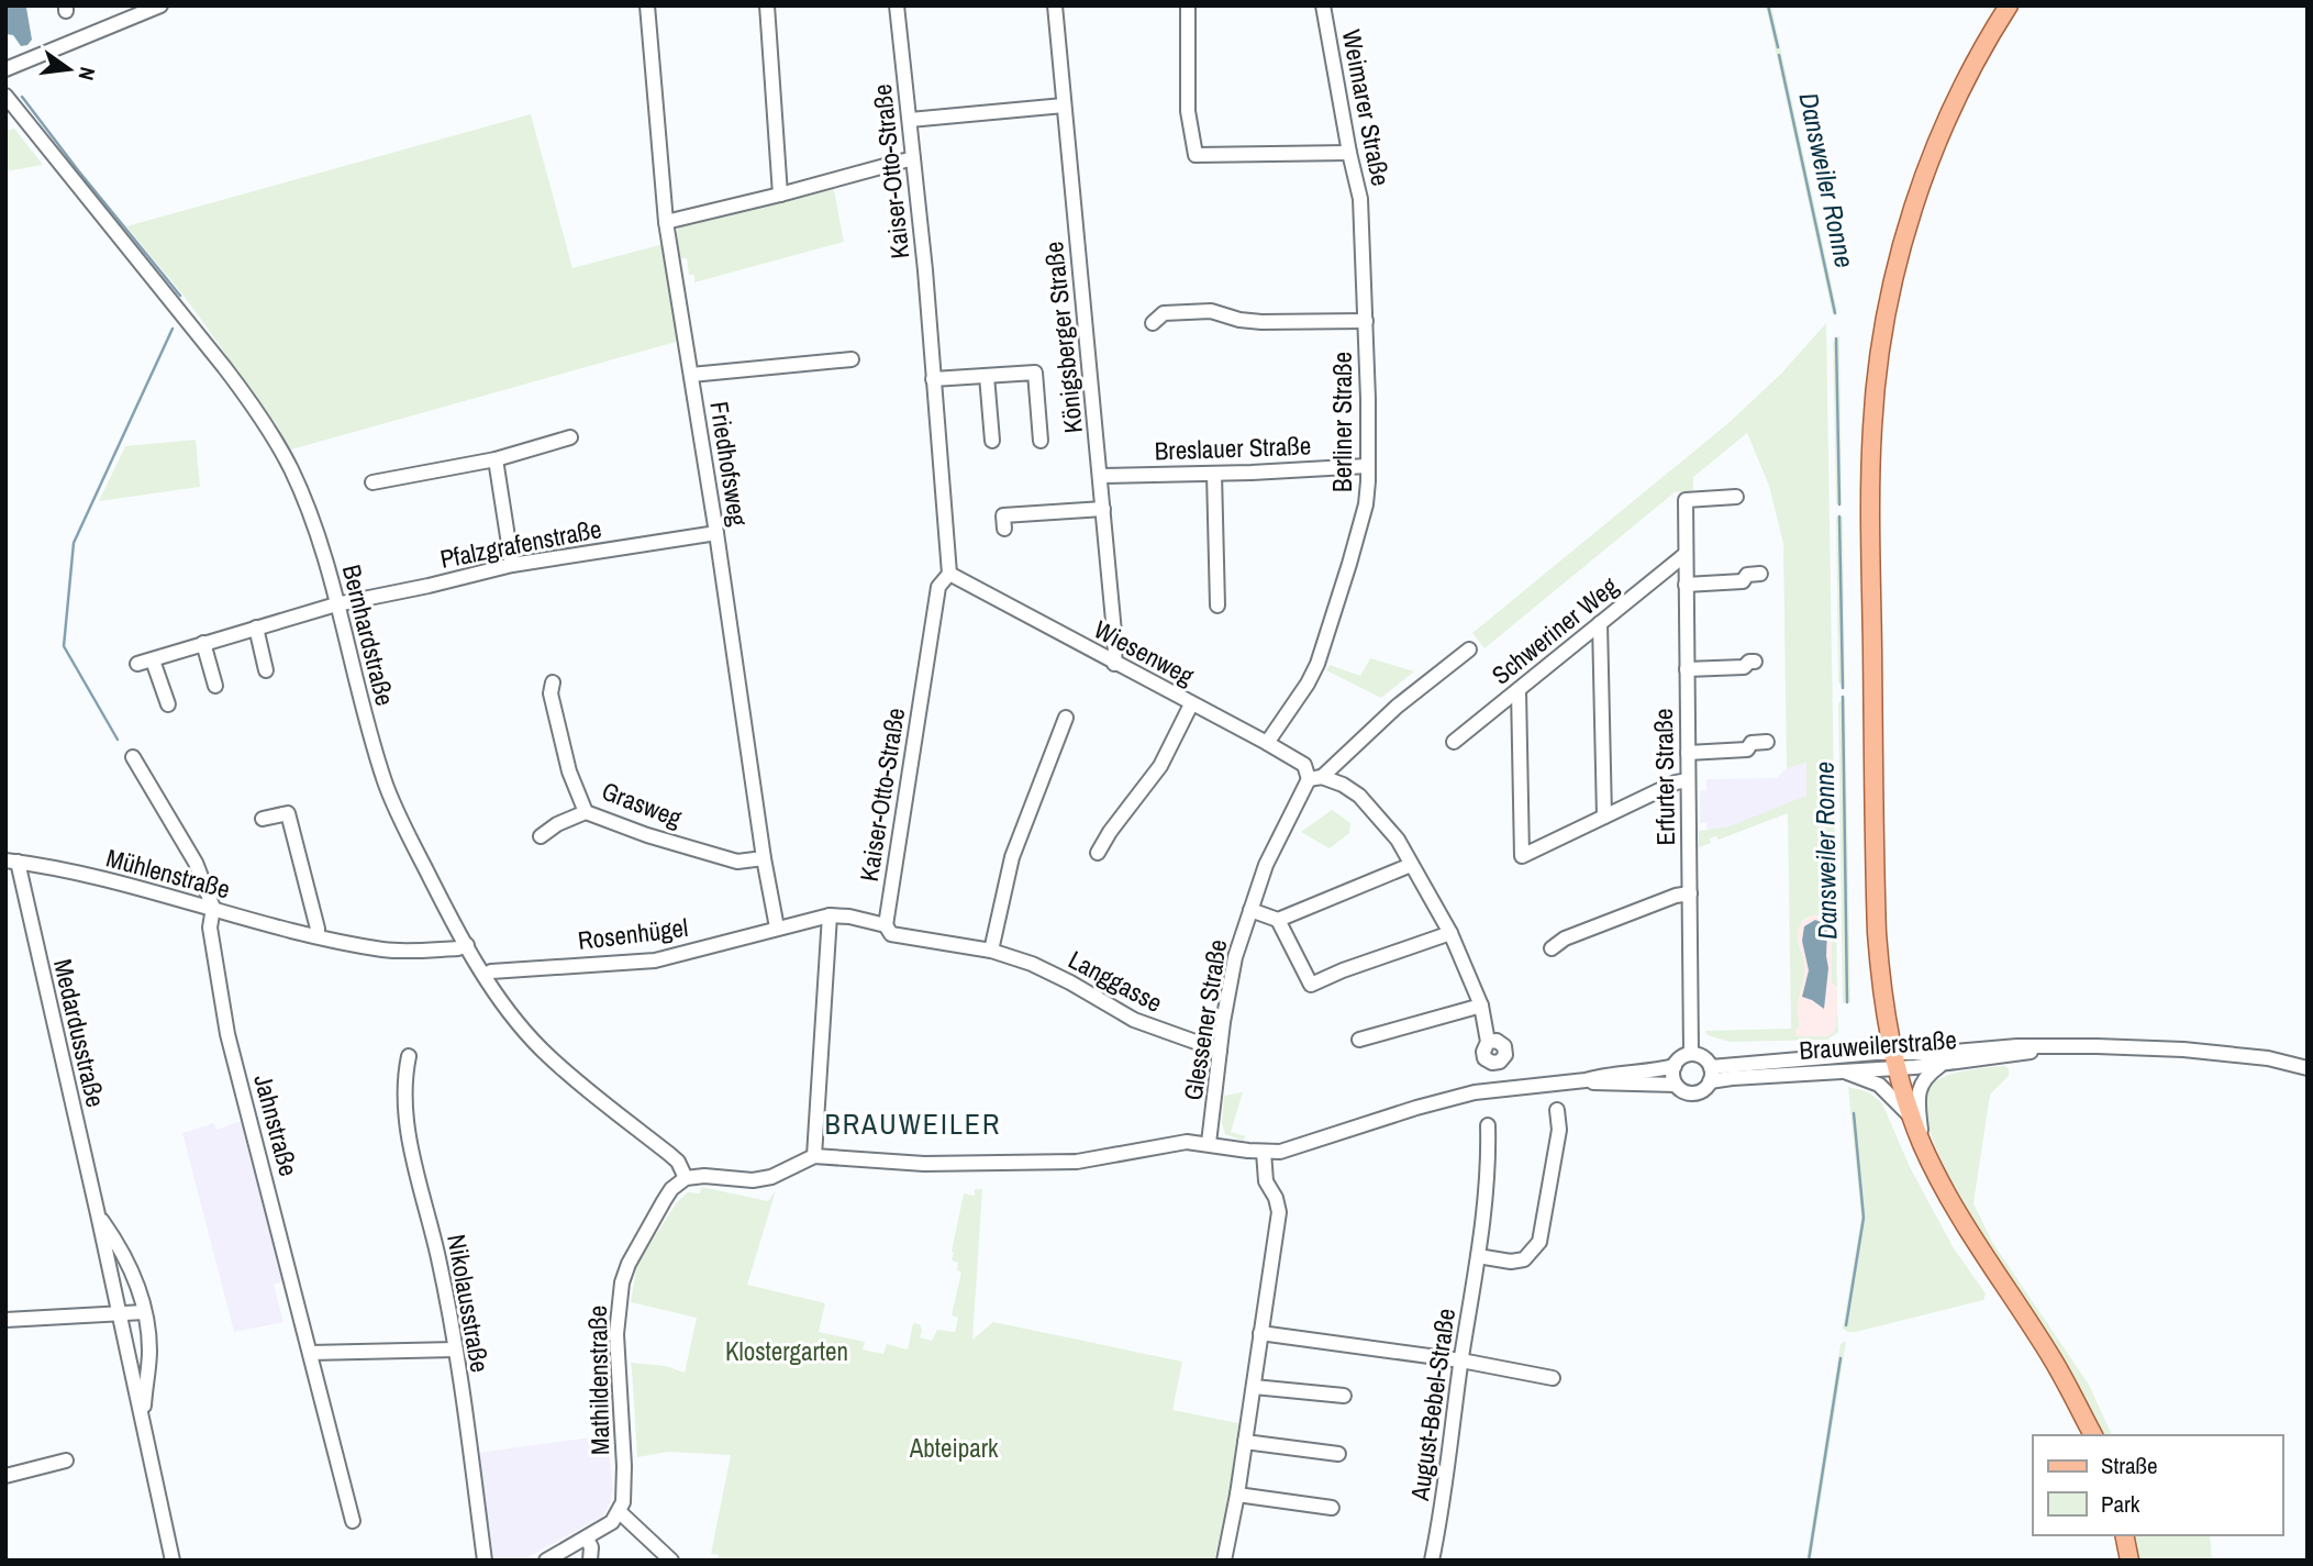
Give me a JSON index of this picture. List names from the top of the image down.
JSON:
{
  "streets": {
    "street": [
      "Weimarer Straße",
      "Kaiser-Otto-Straße",
      "Königsberger Straße",
      "Berliner Straße",
      "Breslauer Straße",
      "Friedhofsweg",
      "Pfalzgrafenstraße",
      "Schweriner Weg",
      "Bernhardstraße",
      "Wiesenweg",
      "Erfurter Straße",
      "Grasweg",
      "Mühlenstraße",
      "Rosenhügel",
      "Langgasse",
      "Glessener Straße",
      "Medardusstraße",
      "Brauweilerstraße",
      "Jahnstraße",
      "Nikolausstraße",
      "Mathildenstraße",
      "August-Bebel-Straße"
    ]
  },
  "crossings": [
    ["Weimarer Straße", "Berliner Straße"],
    ["Kaiser-Otto-Straße", "Wiesenweg"],
    ["Kaiser-Otto-Straße", "Langgasse"],
    ["Königsberger Straße", "Breslauer Straße"],
    ["Königsberger Straße", "Wiesenweg"],
    ["Berliner Straße", "Breslauer Straße"],
    ["Berliner Straße", "Wiesenweg"],
    ["Friedhofsweg", "Pfalzgrafenstraße"],
    ["Friedhofsweg", "Grasweg"],
    ["Friedhofsweg", "Rosenhügel"],
    ["Pfalzgrafenstraße", "Bernhardstraße"],
    ["Schweriner Weg", "Erfurter Straße"],
    ["Bernhardstraße", "Mühlenstraße"],
    ["Bernhardstraße", "Rosenhügel"],
    ["Bernhardstraße", "Mathildenstraße"],
    ["Wiesenweg", "Glessener Straße"],
    ["Erfurter Straße", "Brauweilerstraße"],
    ["Mühlenstraße", "Medardusstraße"],
    ["Mühlenstraße", "Jahnstraße"],
    ["Langgasse", "Glessener Straße"]
  ],
  "districts": ["BRAUWEILER"],
  "water": ["Dansweiler Ronne"],
  "parks": ["Klostergarten", "Abteipark"],
  "legend": ["Straße", "Park"],
  "north": "right"
}
